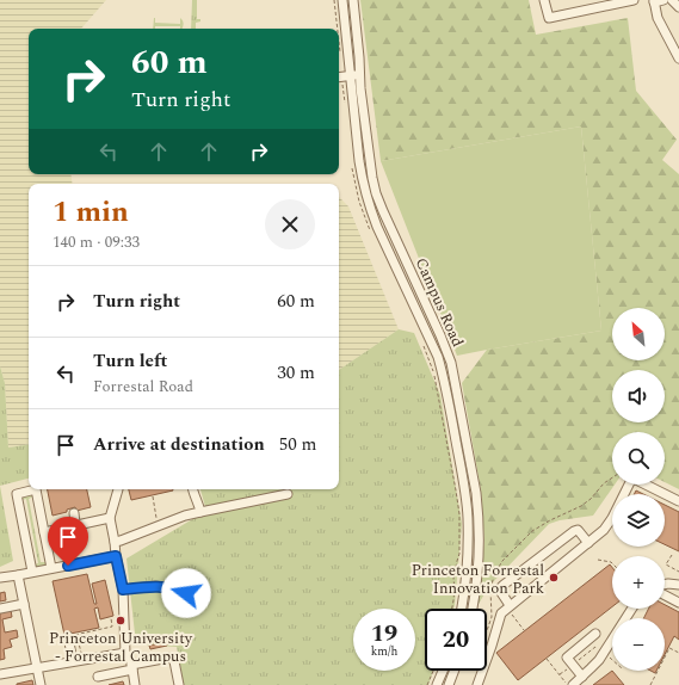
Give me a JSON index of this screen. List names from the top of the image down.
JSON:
{
  "streets": {
    "street": ["Campus Road"]
  },
  "places": ["Princeton Forrestal Innovation Park", "Princeton University - Forrestal Campus"],
  "north": "top left",
  "page": {
    "turn": ["60 m", "Turn right"],
    "heading": ["1 min", "140 m · 09:33"],
    "list": [
      {
        "name": "Turn right",
        "value": "60 m"
      },
      {
        "name": "Turn left",
        "note": "Forrestal Road",
        "value": "30 m"
      },
      {
        "name": "Arrive at destination",
        "value": "50 m"
      }
    ],
    "map_buttons": ["+", "−"],
    "speed": "19 km/h",
    "limit": "20"
  }
}
